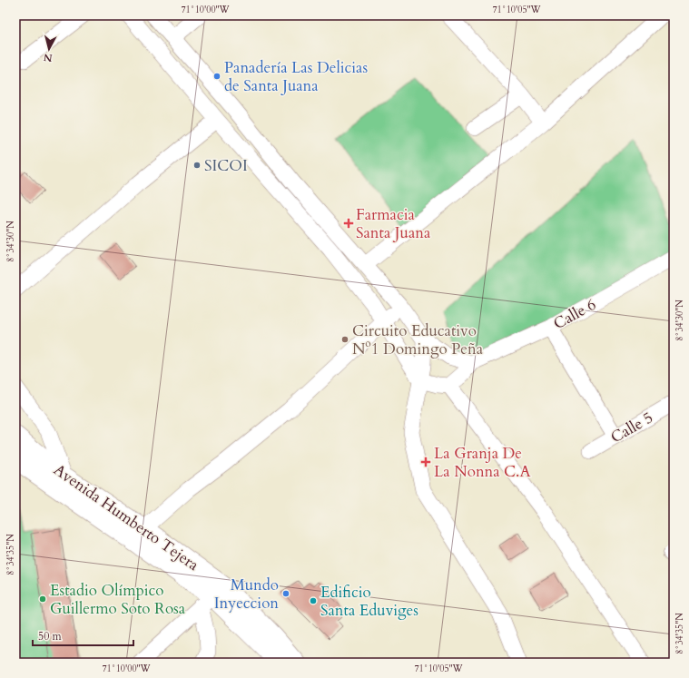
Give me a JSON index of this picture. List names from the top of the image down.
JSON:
{
  "streets": {
    "street": ["Calle 6", "Calle 5", "Avenida Humberto Tejera"]
  },
  "places": {
    "other": [
      "Panadería Las Delicias de Santa Juana",
      "SICOI",
      "Circuito Educativo Nº1 Domingo Peña",
      "Mundo Inyeccion",
      "Estadio Olímpico Guillermo Soto Rosa",
      "Edificio Santa Eduviges"
    ],
    "health": ["Farmacia Santa Juana", "La Granja De La Nonna C.A"]
  },
  "scale_bar": "50 m",
  "north": "bottom",
  "coordinates": [
    "71°10'00\"W",
    "71°10'05\"W",
    "8°34'30\"N",
    "8°34'35\"N"
  ]
}
